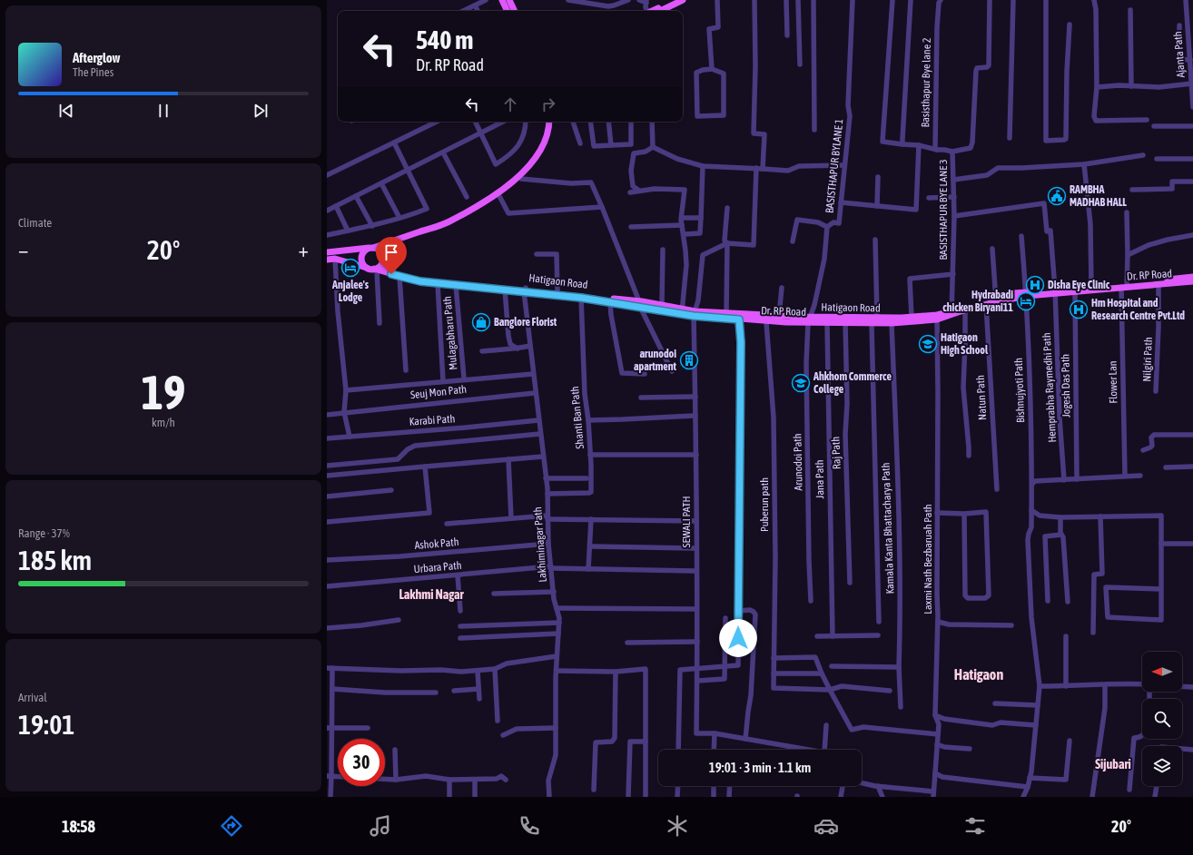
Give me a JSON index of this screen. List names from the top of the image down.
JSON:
{
  "streets": {
    "main road": ["Dr. RP Road", "Hatigaon Road"],
    "street": [
      "Ajanta Path",
      "Basisthapur Bye lane 2",
      "BASISTHAPUR BYLANE 1",
      "BASISTHAPUR BYE LANE 3",
      "Mulagabharu Path",
      "Nilgiri Path",
      "Flower Lan",
      "Jogesh Das Path",
      "Hemprabha Raymedhi Path",
      "Bishnujyoti Path",
      "Seuj Mon Path",
      "Natun Path",
      "Shanti Ban Path",
      "Karabi Path",
      "Raj Path",
      "Arunodoi Path",
      "Jana Path",
      "Puberun path",
      "SEWALI PATH",
      "Kamala Kanta Bhattacharya Path",
      "Ashok Path",
      "Lakhiminagar Path",
      "Laxmi Nath Bezbaruah Path",
      "Urbara Path"
    ]
  },
  "crossings": [
    ["BASISTHAPUR BYLANE 1", "Dr. RP Road"],
    ["BASISTHAPUR BYLANE 1", "Hatigaon Road"],
    ["BASISTHAPUR BYLANE 1", "Arunodoi Path"],
    ["BASISTHAPUR BYE LANE 3", "Dr. RP Road"],
    ["BASISTHAPUR BYE LANE 3", "Hemprabha Raymedhi Path"],
    ["Dr. RP Road", "Hatigaon Road"],
    ["Dr. RP Road", "Mulagabharu Path"],
    ["Dr. RP Road", "Nilgiri Path"],
    ["Dr. RP Road", "Flower Lan"],
    ["Dr. RP Road", "Jogesh Das Path"],
    ["Dr. RP Road", "Hemprabha Raymedhi Path"],
    ["Dr. RP Road", "Bishnujyoti Path"],
    ["Dr. RP Road", "Natun Path"],
    ["Dr. RP Road", "Shanti Ban Path"],
    ["Dr. RP Road", "Raj Path"],
    ["Dr. RP Road", "Arunodoi Path"],
    ["Dr. RP Road", "Jana Path"],
    ["Dr. RP Road", "Puberun path"],
    ["Dr. RP Road", "SEWALI PATH"],
    ["Dr. RP Road", "Kamala Kanta Bhattacharya Path"],
    ["Dr. RP Road", "Lakhiminagar Path"],
    ["Dr. RP Road", "Laxmi Nath Bezbaruah Path"],
    ["Hatigaon Road", "Arunodoi Path"],
    ["Hatigaon Road", "SEWALI PATH"],
    ["Hatigaon Road", "Lakhiminagar Path"],
    ["Hatigaon Road", "Laxmi Nath Bezbaruah Path"],
    ["Seuj Mon Path", "Lakhiminagar Path"],
    ["Shanti Ban Path", "Lakhiminagar Path"],
    ["Karabi Path", "Lakhiminagar Path"],
    ["SEWALI PATH", "Urbara Path"],
    ["Ashok Path", "Lakhiminagar Path"],
    ["Lakhiminagar Path", "Urbara Path"]
  ],
  "districts": ["Lakhmi Nagar", "Hatigaon", "Sijubari"],
  "places": {
    "public building": ["RAMBHA MADHAB HALL"],
    "hotel": ["Anjalee's Lodge", "Hydrabadi chicken Biryani11"],
    "hospital": ["Disha Eye Clinic", "Hm Hospital and Research Centre Pvt.Ltd"],
    "shop": ["Banglore Florist"],
    "school or university": ["Hatigaon High School", "Ahkhom Commerce College"],
    "building": ["arunodoi apartment"]
  },
  "north": "left",
  "page": {
    "turn": ["540 m", "Dr. RP Road"],
    "song": ["Afterglow", "The Pines"],
    "tile": [
      "Climate",
      ["19", "km/h"],
      ["Range · 37%", "185 km"],
      ["Arrival", "19:01"]
    ],
    "heat": ["−", "20°", "+"],
    "limit": "30",
    "trip": "19:01 · 3 min · 1.1 km",
    "tabs": ["18:58", "20°"]
  }
}
